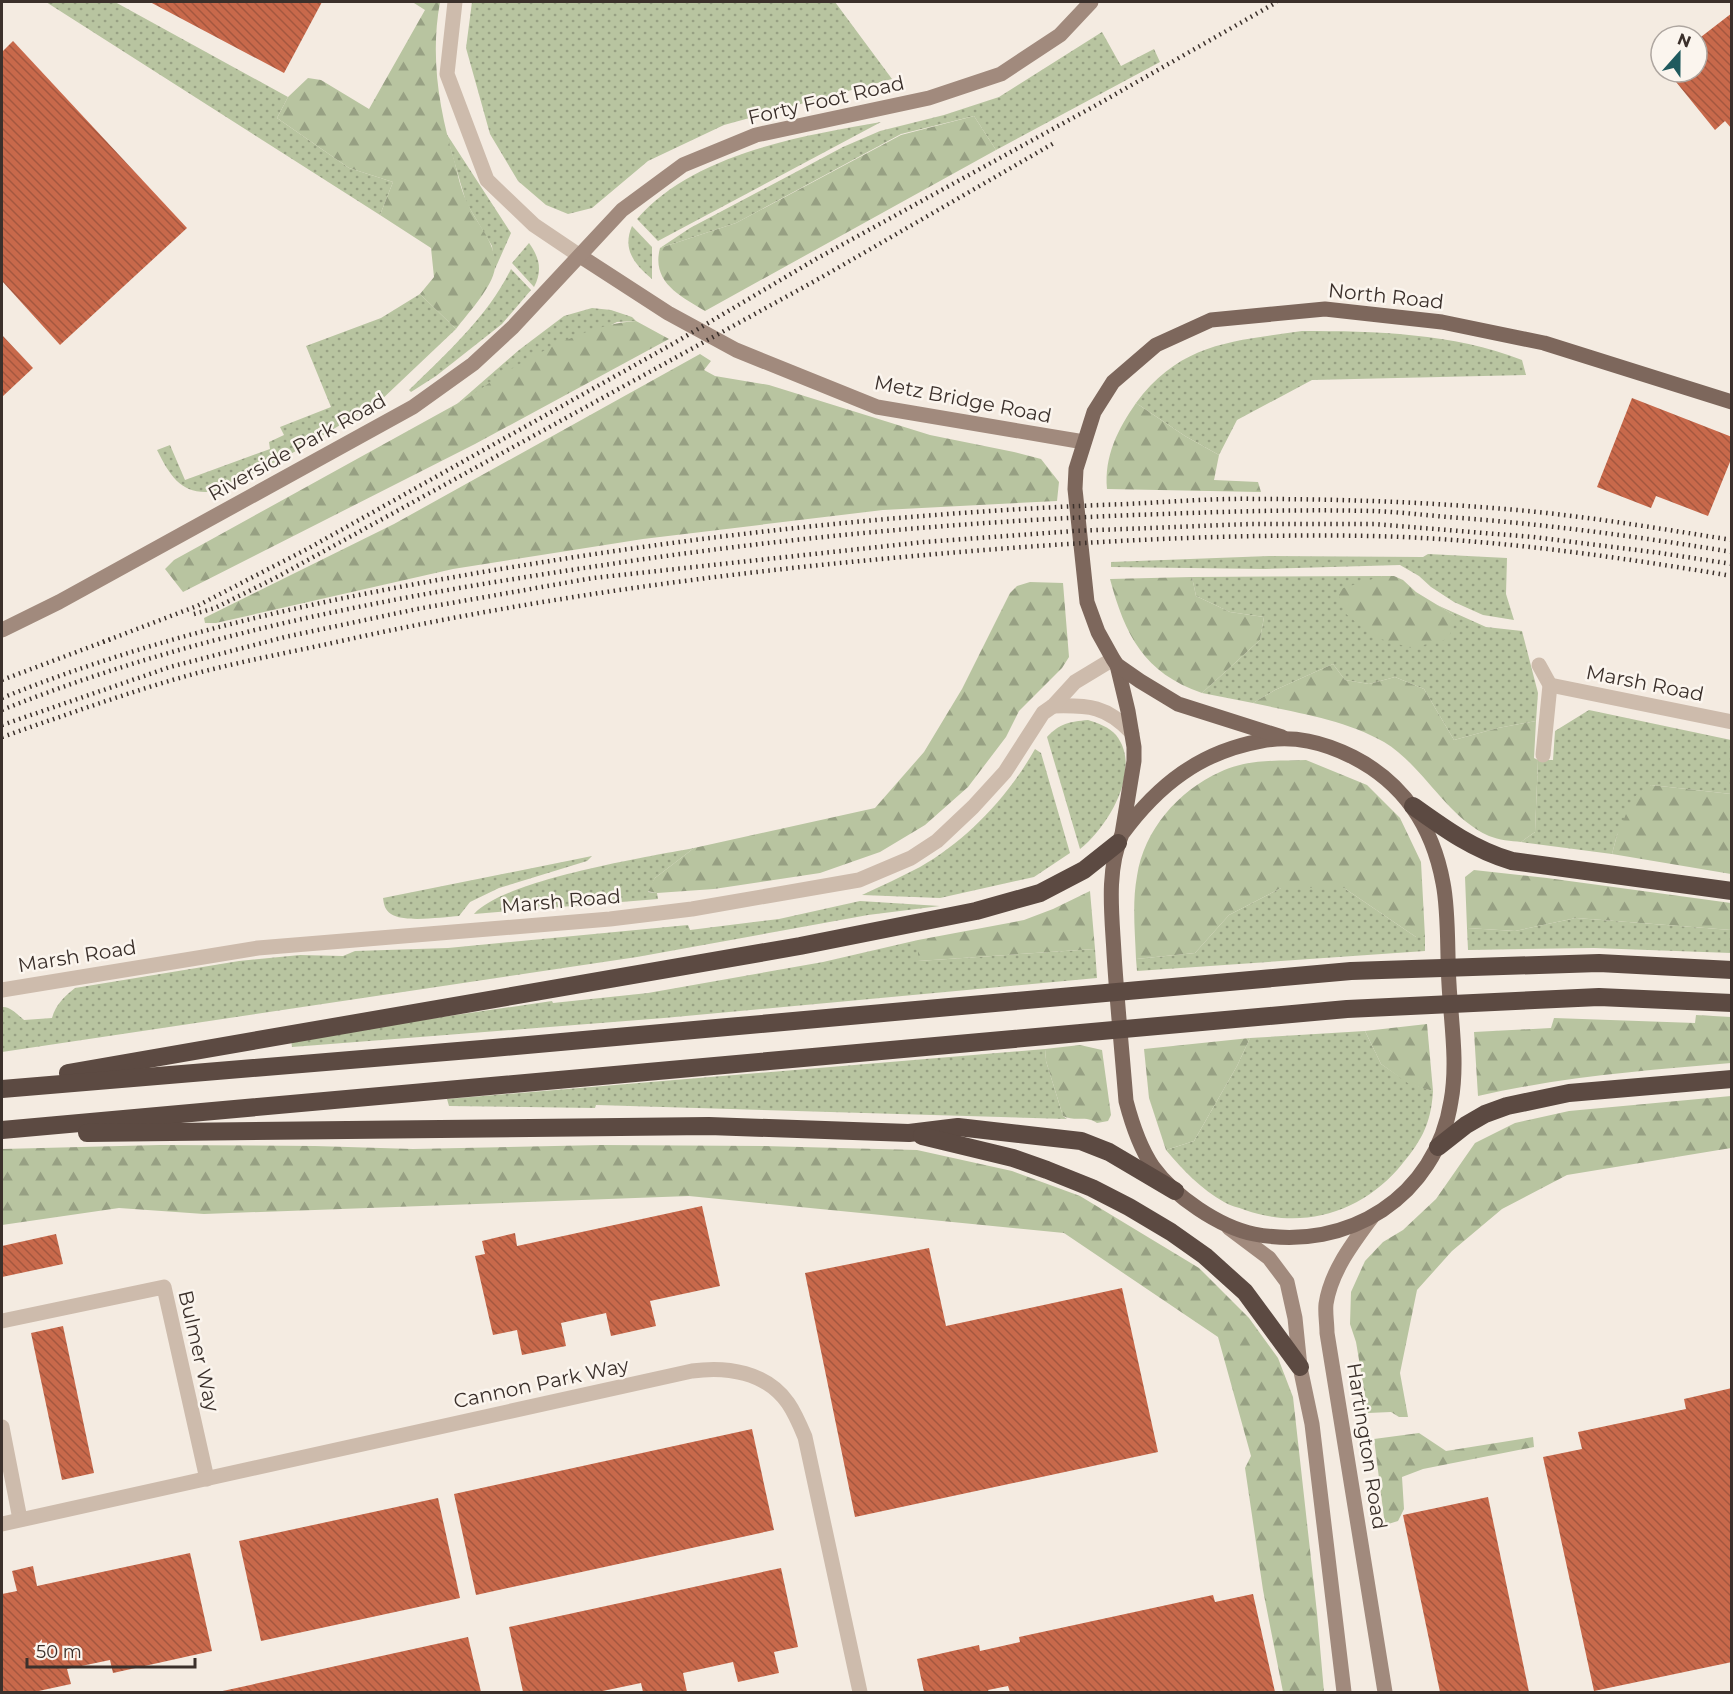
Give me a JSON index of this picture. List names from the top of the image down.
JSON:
{
  "streets": {
    "main road": ["North Road"],
    "street": [
      "Forty Foot Road",
      "Metz Bridge Road",
      "Riverside Park Road",
      "Marsh Road",
      "Bulmer Way",
      "Cannon Park Way",
      "Hartington Road"
    ]
  },
  "crossings": [
    ["Forty Foot Road", "Metz Bridge Road"],
    ["Forty Foot Road", "Riverside Park Road"],
    ["North Road", "Metz Bridge Road"],
    ["North Road", "Marsh Road"],
    ["Metz Bridge Road", "Riverside Park Road"],
    ["Bulmer Way", "Cannon Park Way"]
  ],
  "scale_bar": "50 m",
  "north": "top"
}
